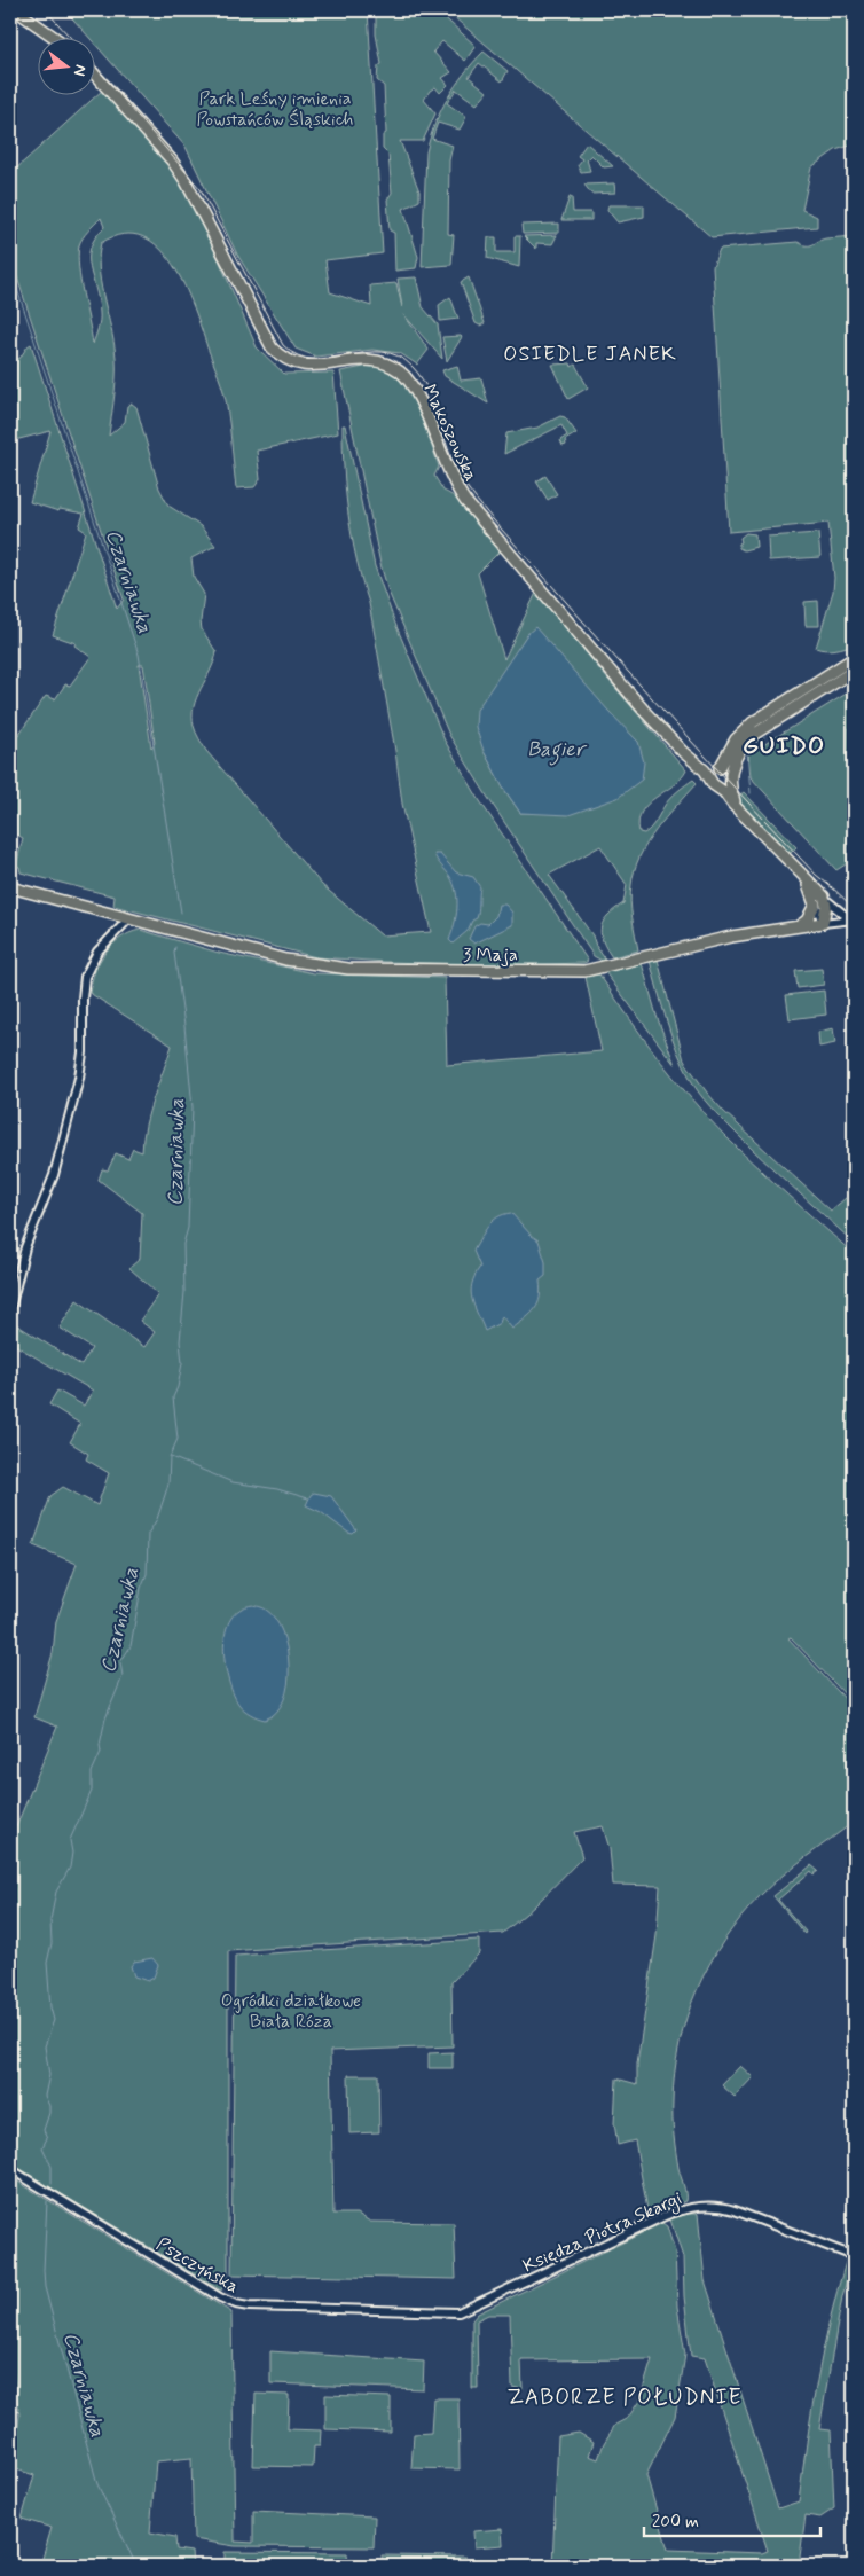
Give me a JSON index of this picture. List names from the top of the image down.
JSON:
{
  "streets": {
    "main road": ["Makoszowska", "3 Maja"],
    "street": ["Księdza Piotra Skargi", "Pszczyńska"]
  },
  "crossings": [
    ["Makoszowska", "3 Maja"],
    ["Księdza Piotra Skargi", "Pszczyńska"]
  ],
  "districts": ["OSIEDLE JANEK", "GUIDO", "ZABORZE POŁUDNIE"],
  "water": ["Czarniawka", "Bagier"],
  "parks": ["Park Leśny imienia Powstańców Śląskich", "Ogródki działkowe Biała Róza"],
  "scale_bar": "200 m",
  "north": "right"
}
